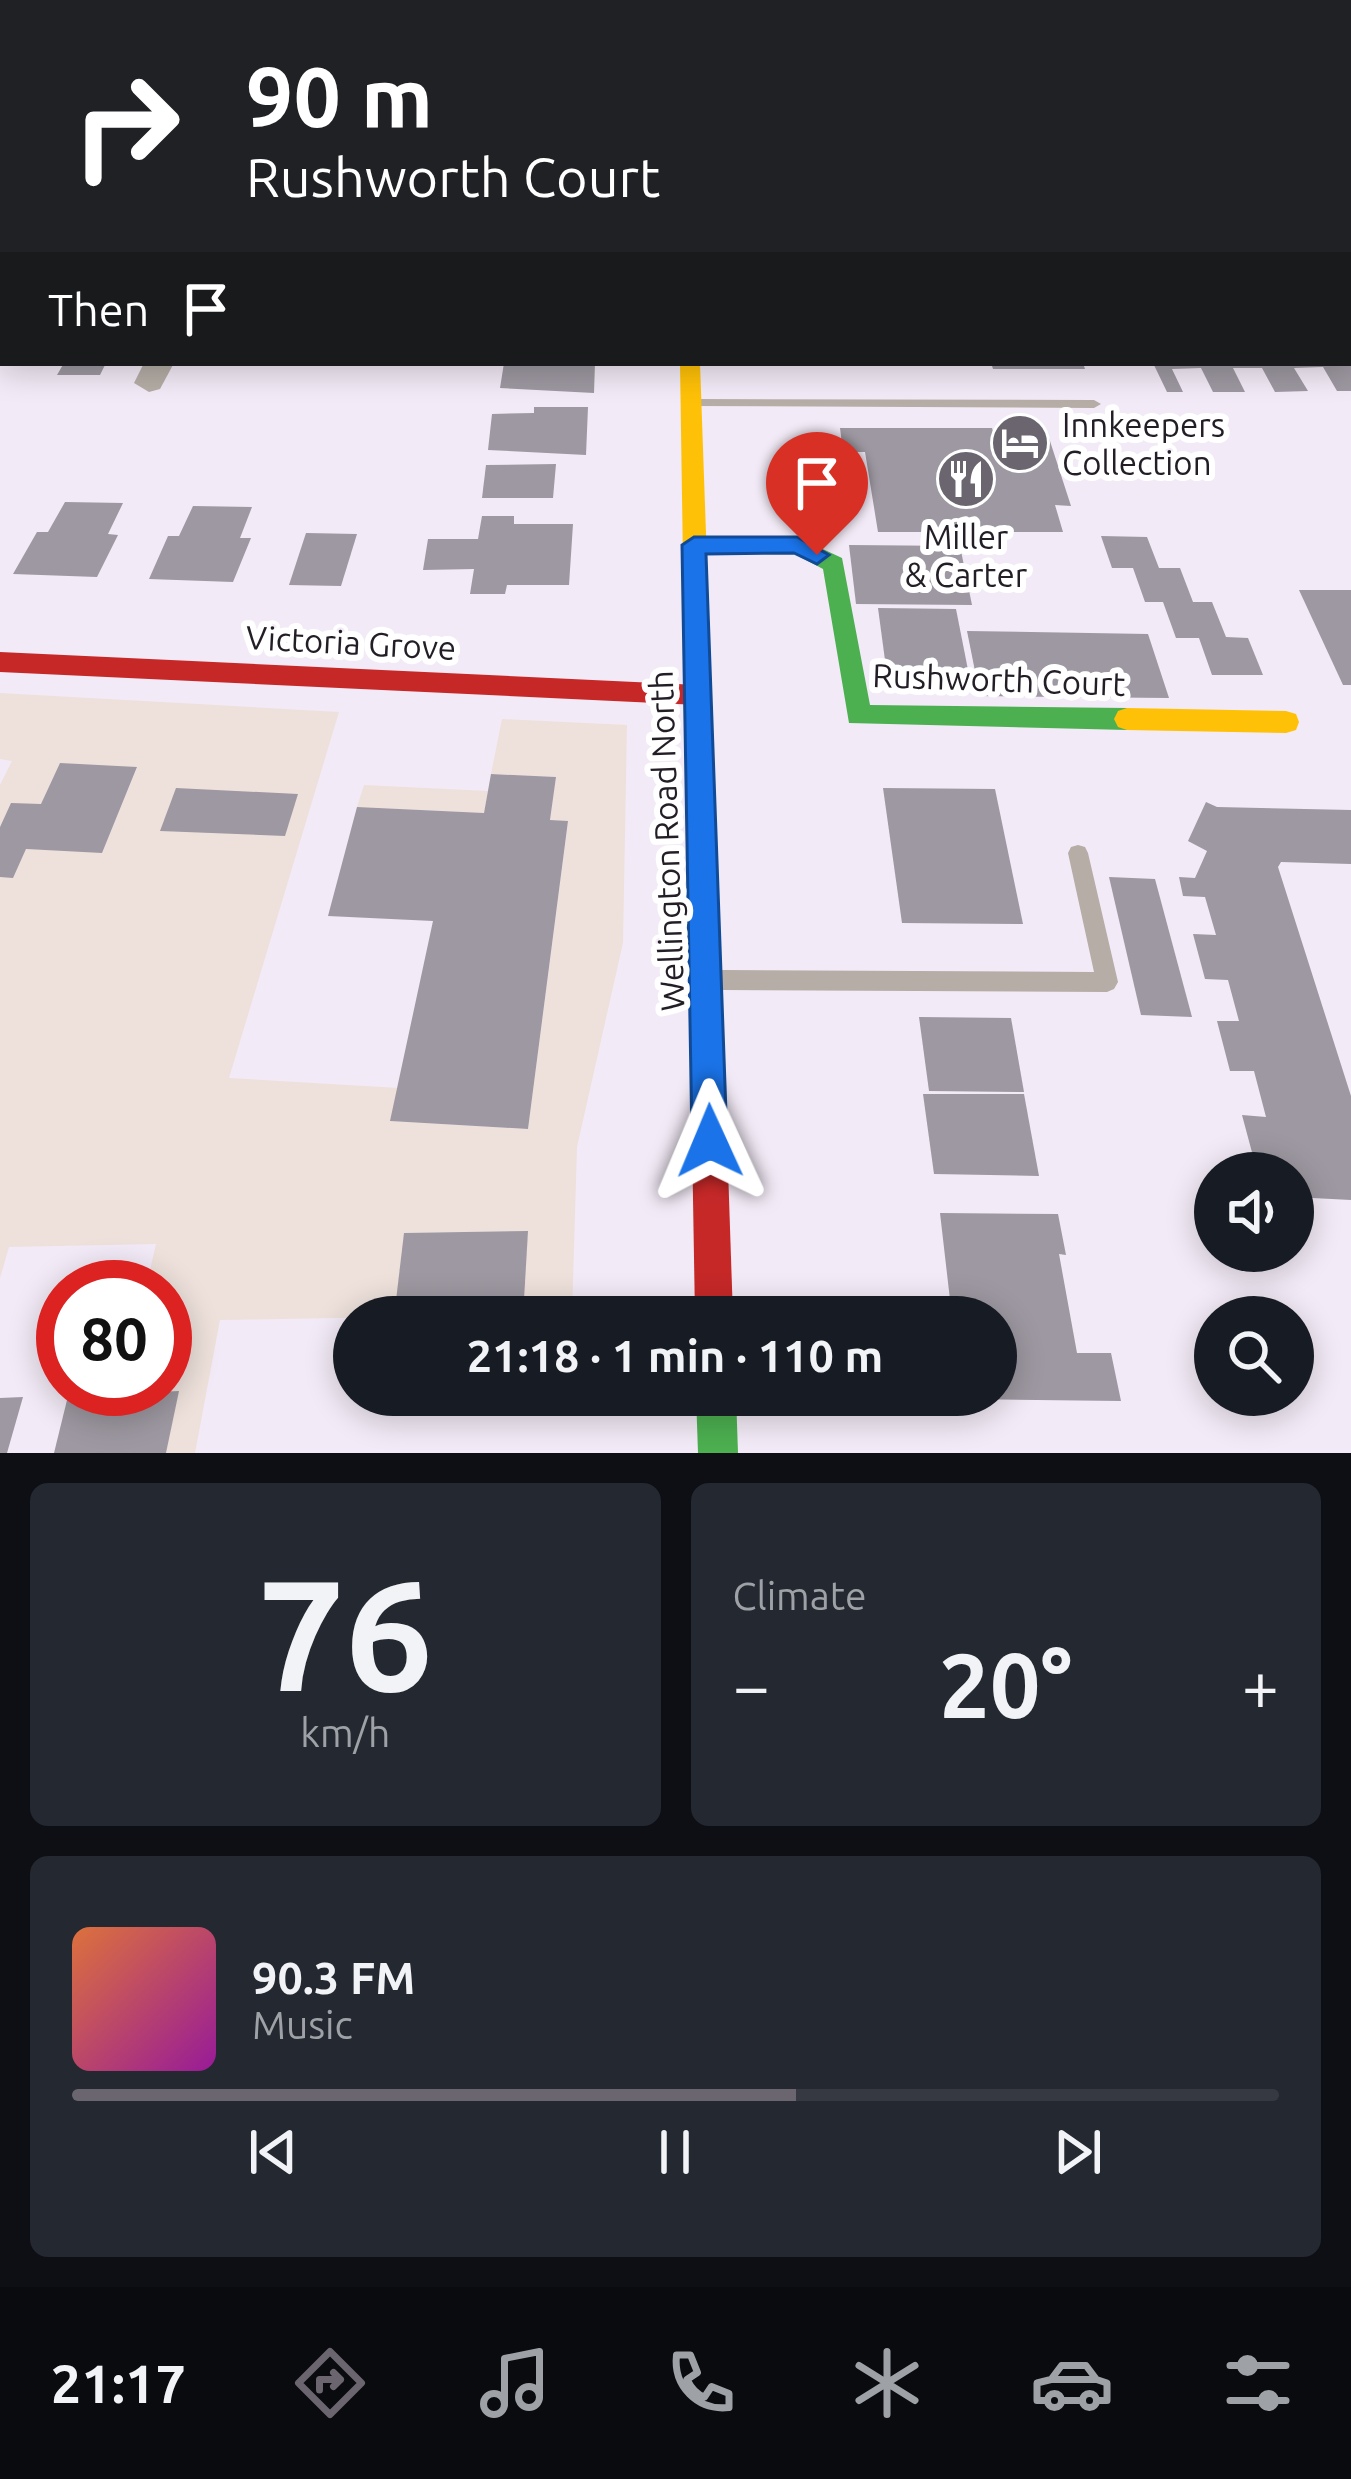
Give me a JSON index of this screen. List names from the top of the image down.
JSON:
{
  "streets": {
    "main road": ["Victoria Grove", "Rushworth Court", "Wellington Road North"]
  },
  "crossings": [
    ["Victoria Grove", "Wellington Road North"],
    ["Rushworth Court", "Wellington Road North"]
  ],
  "places": {
    "hotel": ["Innkeepers Collection"],
    "restaurant": ["Miller & Carter"]
  },
  "page": {
    "turn": ["90 m", "Rushworth Court"],
    "then": "Then",
    "limit": "80",
    "trip": "21:18 · 1 min · 110 m",
    "tile": [
      ["76", "km/h"],
      "Climate"
    ],
    "heat": ["−", "20°", "+"],
    "song": ["90.3 FM", "Music"],
    "tabs": "21:17"
  }
}
